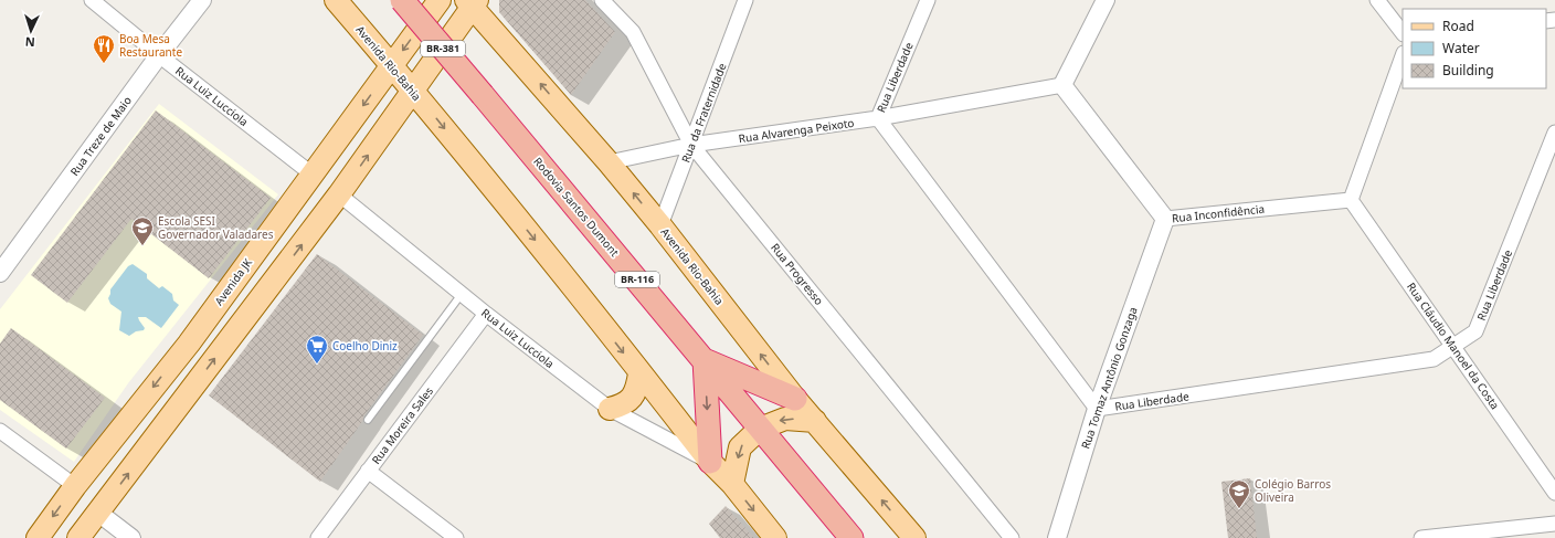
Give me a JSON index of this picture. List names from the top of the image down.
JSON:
{
  "streets": {
    "highway": ["Rodovia Santos Dumont", "BR-116"],
    "main road": ["BR-381", "Avenida Rio-Bahia", "Avenida JK"],
    "street": [
      "Rua Liberdade",
      "Rua Luiz Lucciola",
      "Rua da Fraternidade",
      "Rua Alvarenga Peixoto",
      "Rua Treze de Maio",
      "Rua Inconfidência",
      "Rua Progresso",
      "Rua Cláudio Manoel da Costa",
      "Rua Tomaz Antônio Gonzaga",
      "Rua Moreira Sales"
    ]
  },
  "crossings": [
    ["BR-381", "Avenida Rio-Bahia"],
    ["Avenida Rio-Bahia", "Rua Luiz Lucciola"],
    ["Avenida Rio-Bahia", "Rua da Fraternidade"],
    ["Avenida Rio-Bahia", "Rua Alvarenga Peixoto"],
    ["Avenida Rio-Bahia", "Avenida JK"],
    ["Rua Liberdade", "Rua Alvarenga Peixoto"],
    ["Rua Liberdade", "Rua Cláudio Manoel da Costa"],
    ["Rua Liberdade", "Rua Tomaz Antônio Gonzaga"],
    ["Rua Luiz Lucciola", "Rua Treze de Maio"],
    ["Rua Luiz Lucciola", "Avenida JK"],
    ["Rua Luiz Lucciola", "Rua Moreira Sales"],
    ["Rua da Fraternidade", "Rua Alvarenga Peixoto"],
    ["Rua da Fraternidade", "Rua Progresso"],
    ["Rua Alvarenga Peixoto", "Rua Inconfidência"],
    ["Rua Alvarenga Peixoto", "Rua Progresso"],
    ["Rua Inconfidência", "Rua Cláudio Manoel da Costa"],
    ["Rua Inconfidência", "Rua Tomaz Antônio Gonzaga"]
  ],
  "places": {
    "restaurant": ["Boa Mesa Restaurante"],
    "school or university": ["Escola SESI Governador Valadares", "Colégio Barros Oliveira"],
    "supermarket": ["Coelho Diniz"]
  },
  "legend": ["Road", "Water", "Building"],
  "north": "bottom"
}
